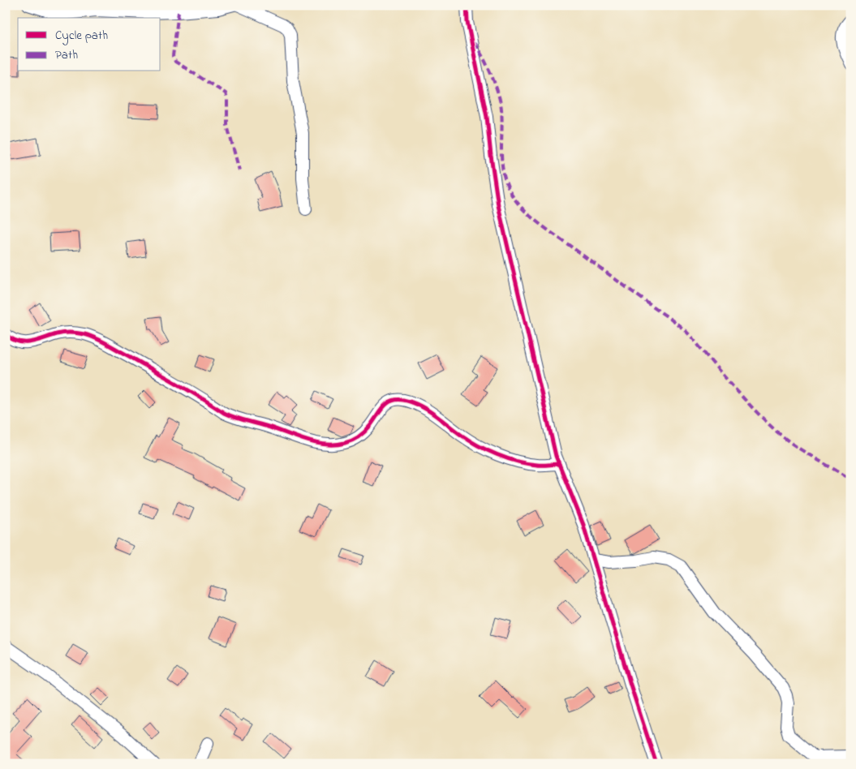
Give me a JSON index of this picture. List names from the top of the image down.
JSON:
{
  "legend": ["Cycle path", "Path"]
}
